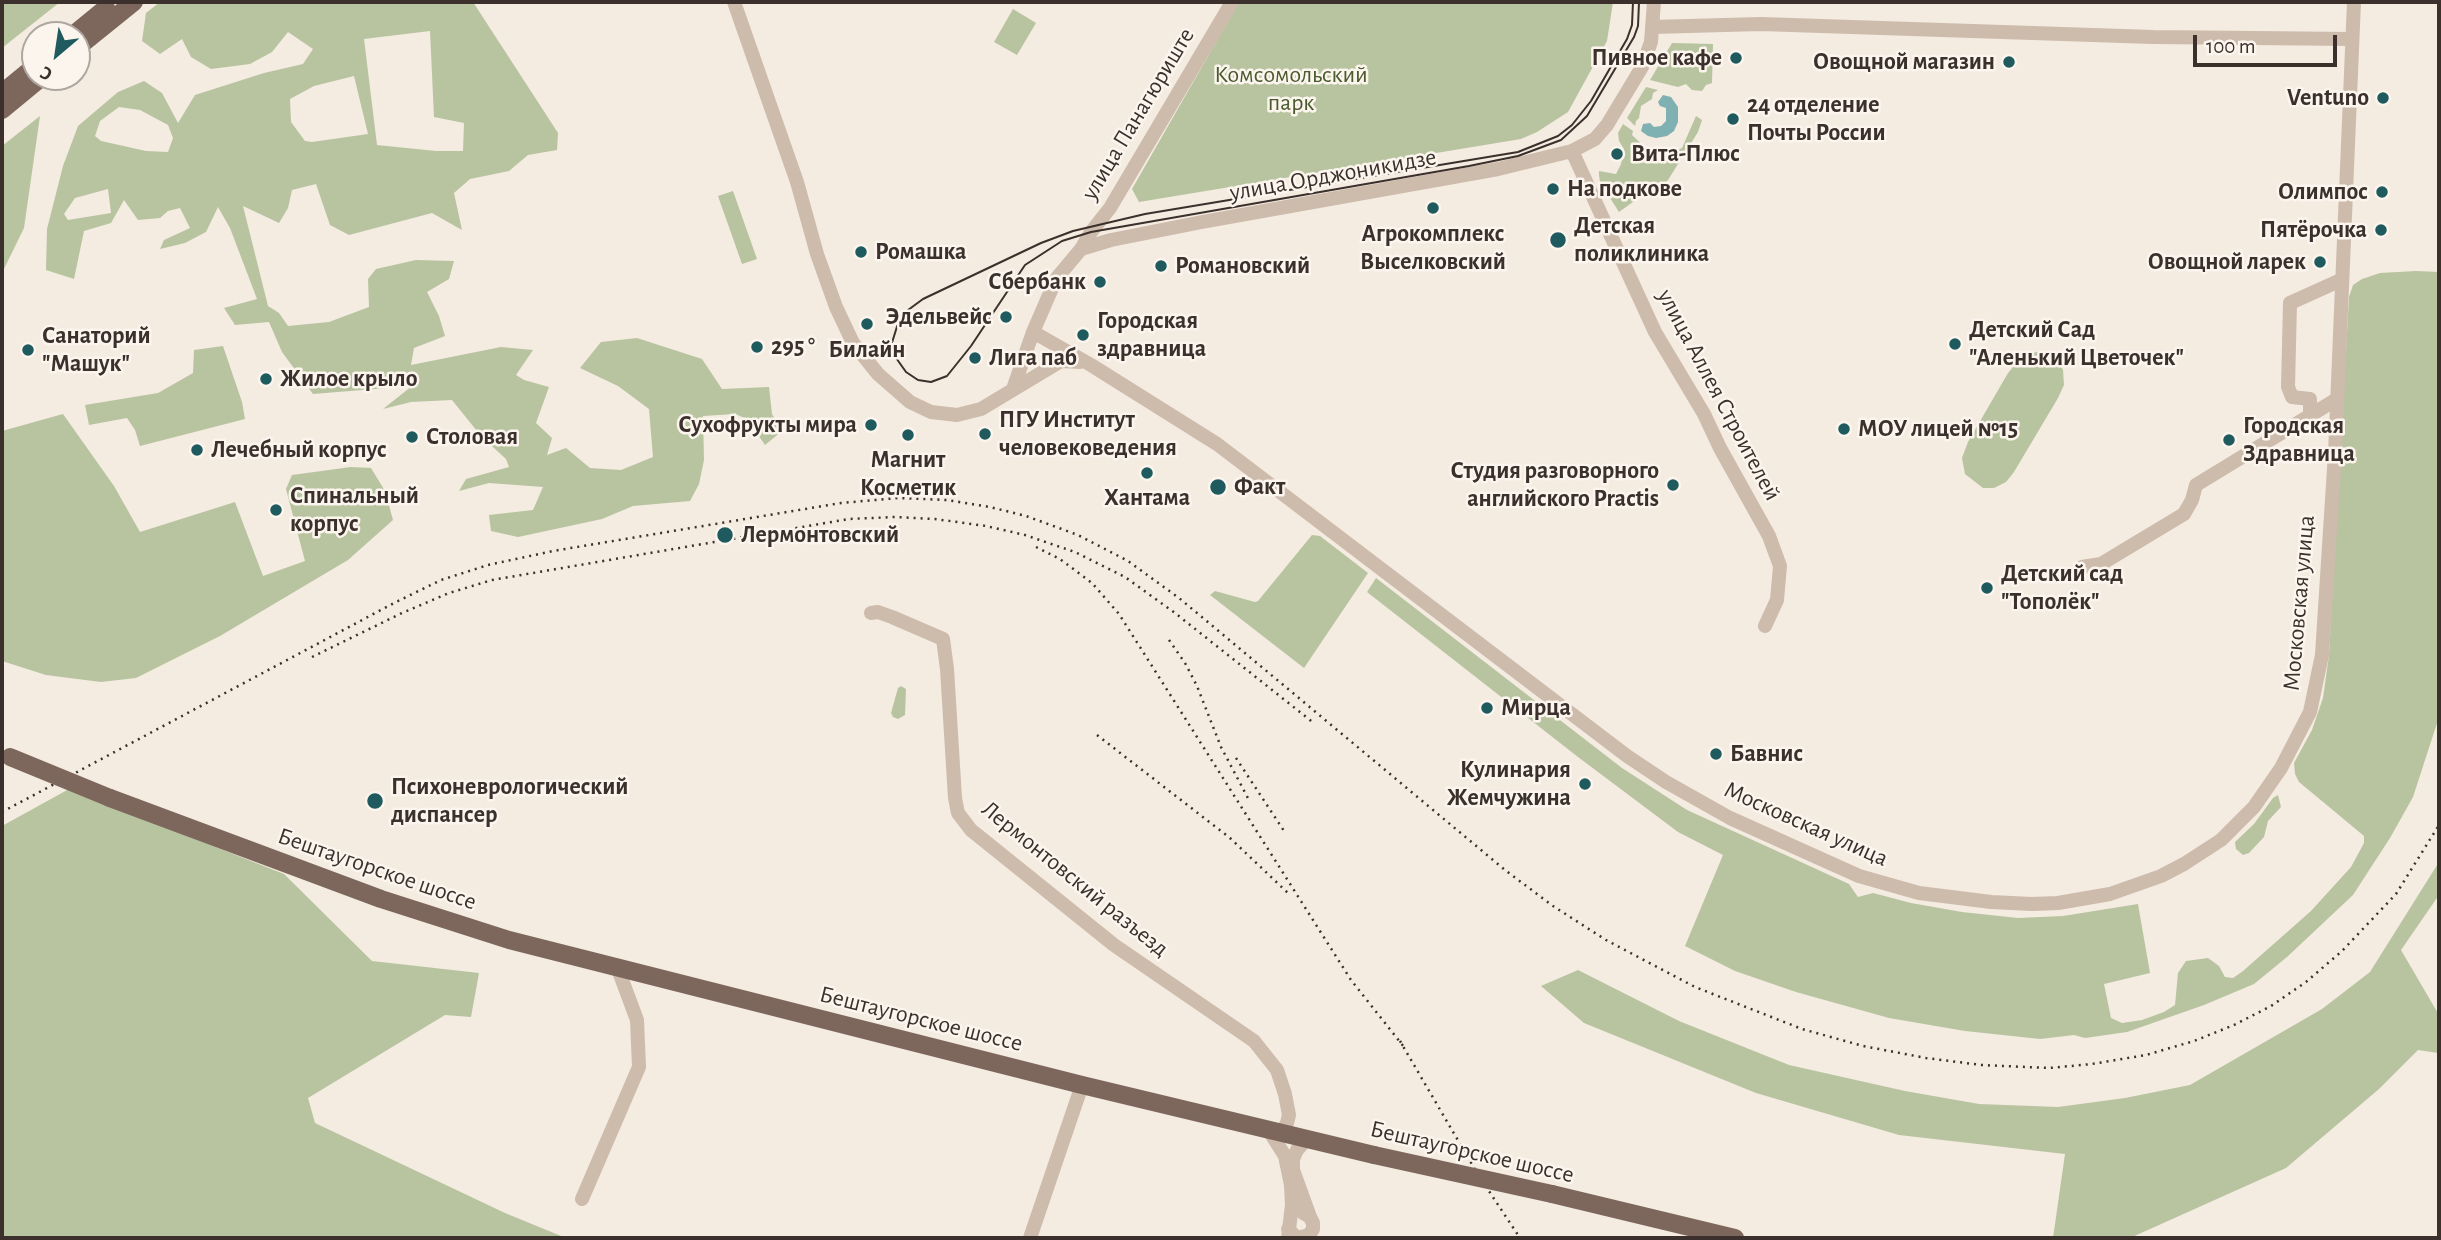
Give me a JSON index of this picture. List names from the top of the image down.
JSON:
{
  "streets": {
    "main road": ["Бештаугорское шоссе"],
    "street": [
      "улица Панагюриште",
      "улица Орджоникидзе",
      "улица Аллея Строителей",
      "Московская улица",
      "Лермонтовский разъезд"
    ]
  },
  "crossings": [
    ["улица Панагюриште", "улица Орджоникидзе"],
    ["улица Орджоникидзе", "улица Аллея Строителей"],
    ["Бештаугорское шоссе", "Лермонтовский разъезд"]
  ],
  "parks": ["Комсомольский парк"],
  "places": [
    "Пивное кафе",
    "Овощной магазин",
    "Ventuno",
    "24 отделение Почты России",
    "Вита-Плюс",
    "На подкове",
    "Олимпос",
    "Агрокомплекс Выселковский",
    "Пятёрочка",
    "Детская поликлиника",
    "Ромашка",
    "Овощной ларек",
    "Романовский",
    "Сбербанк",
    "Эдельвейс",
    "Билайн",
    "Городская здравница",
    "Детский Сад \"Аленький Цветочек\"",
    "295 °",
    "Санаторий \"Машук\"",
    "Лига паб",
    "Жилое крыло",
    "Сухофрукты мира",
    "МОУ лицей №15",
    "ПГУ Институт человековедения",
    "Магнит Косметик",
    "Столовая",
    "Городская Здравница",
    "Лечебный корпус",
    "Хантама",
    "Студия разговорного английского Practis",
    "Факт",
    "Спинальный корпус",
    "Лермонтовский",
    "Детский сад \"Тополёк\"",
    "Мирца",
    "Бавнис",
    "Кулинария Жемчужина",
    "Психоневрологический диспансер"
  ],
  "scale_bar": "100 m",
  "north": "bottom left"
}
